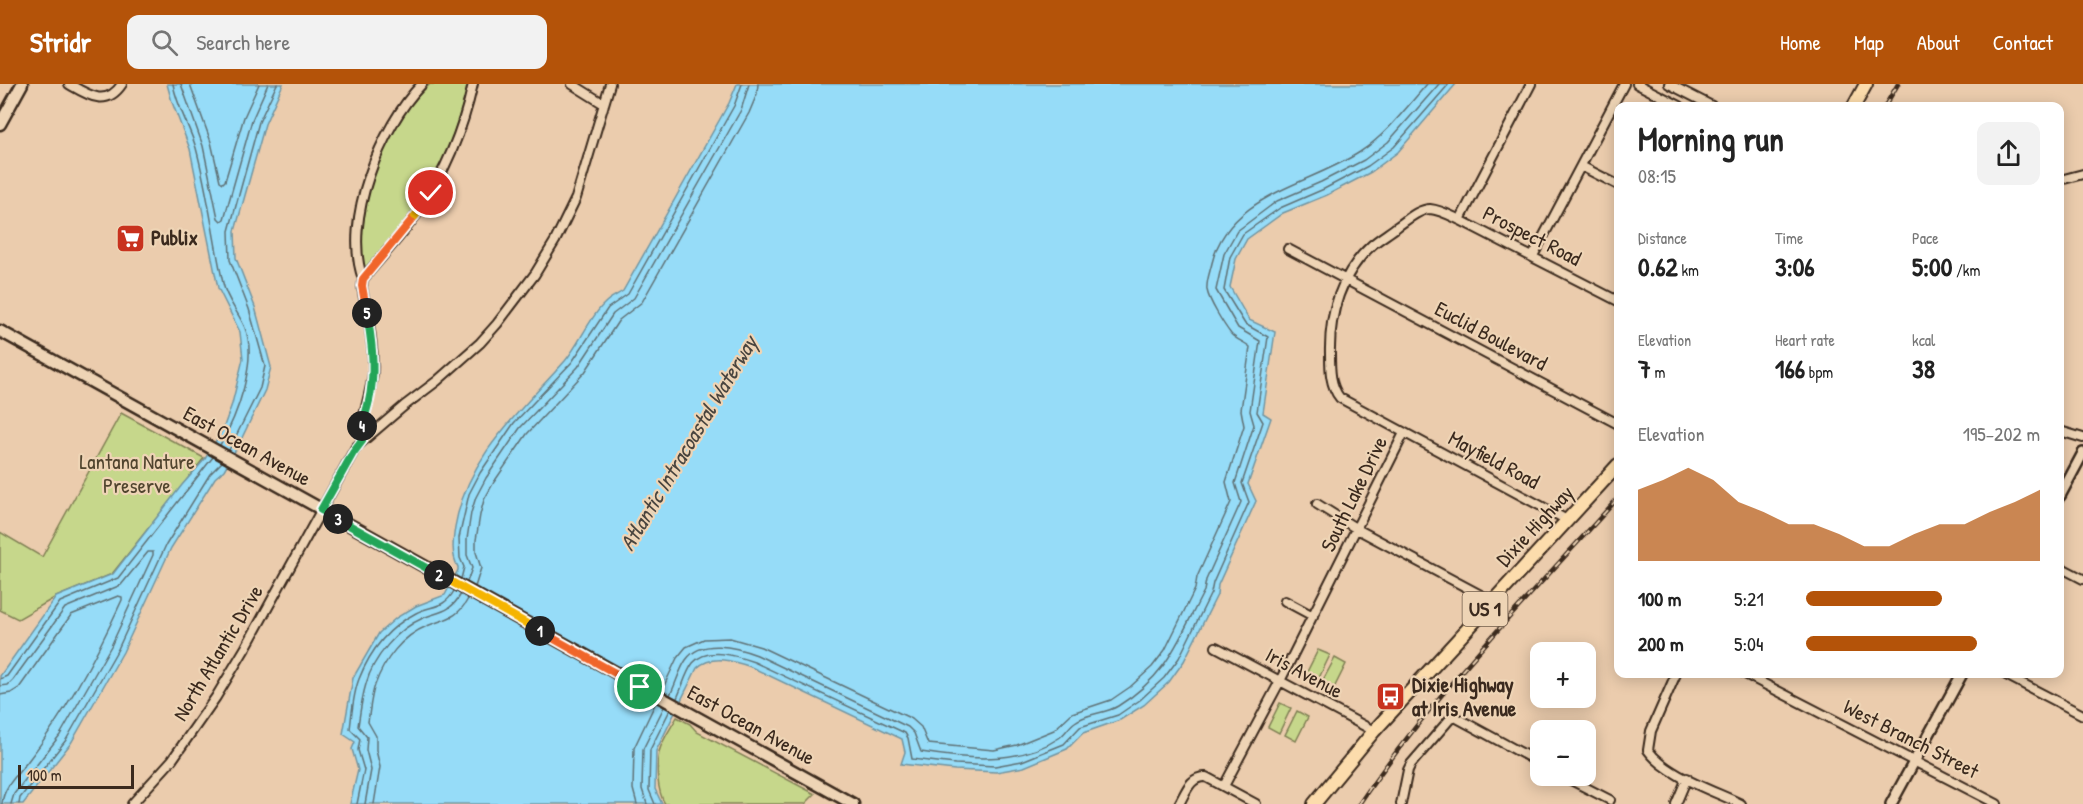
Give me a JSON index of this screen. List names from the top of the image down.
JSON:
{
  "streets": {
    "main road": ["East Ocean Avenue", "Dixie Highway", "US 1"],
    "street": [
      "Prospect Road",
      "Euclid Boulevard",
      "Mayfield Road",
      "South Lake Drive",
      "North Atlantic Drive",
      "Iris Avenue",
      "West Branch Street"
    ]
  },
  "crossings": [
    ["Prospect Road", "South Lake Drive"],
    ["Euclid Boulevard", "South Lake Drive"],
    ["East Ocean Avenue", "North Atlantic Drive"],
    ["Mayfield Road", "South Lake Drive"],
    ["Mayfield Road", "Dixie Highway"],
    ["South Lake Drive", "Iris Avenue"],
    ["Dixie Highway", "Iris Avenue"]
  ],
  "water": ["Atlantic Intracoastal Waterway"],
  "parks": ["Lantana Nature Preserve"],
  "places": {
    "supermarket": ["Publix"],
    "bus stop": ["Dixie Highway at Iris Avenue"]
  },
  "scale_bar": "100 m",
  "page": {
    "header": "Stridr",
    "search": "Search here",
    "nav": [
      "Home",
      "Map",
      "About",
      "Contact"
    ],
    "heading": ["Morning run", "08:15"],
    "stats": [
      ["Distance", "0.62 km"],
      ["Time", "3:06"],
      ["Pace", "5:00 /km"],
      ["Elevation", "7 m"],
      ["Heart rate", "166 bpm"],
      ["kcal", "38"]
    ],
    "pins": [
      "5",
      "4",
      "3",
      "2",
      "1"
    ],
    "chart": ["Elevation", "195–202 m"],
    "list": [
      {
        "name": "100 m",
        "note": "5:21"
      },
      {
        "name": "200 m",
        "note": "5:04"
      }
    ],
    "map_buttons": ["+", "−"],
    "scale": "100 m"
  }
}
